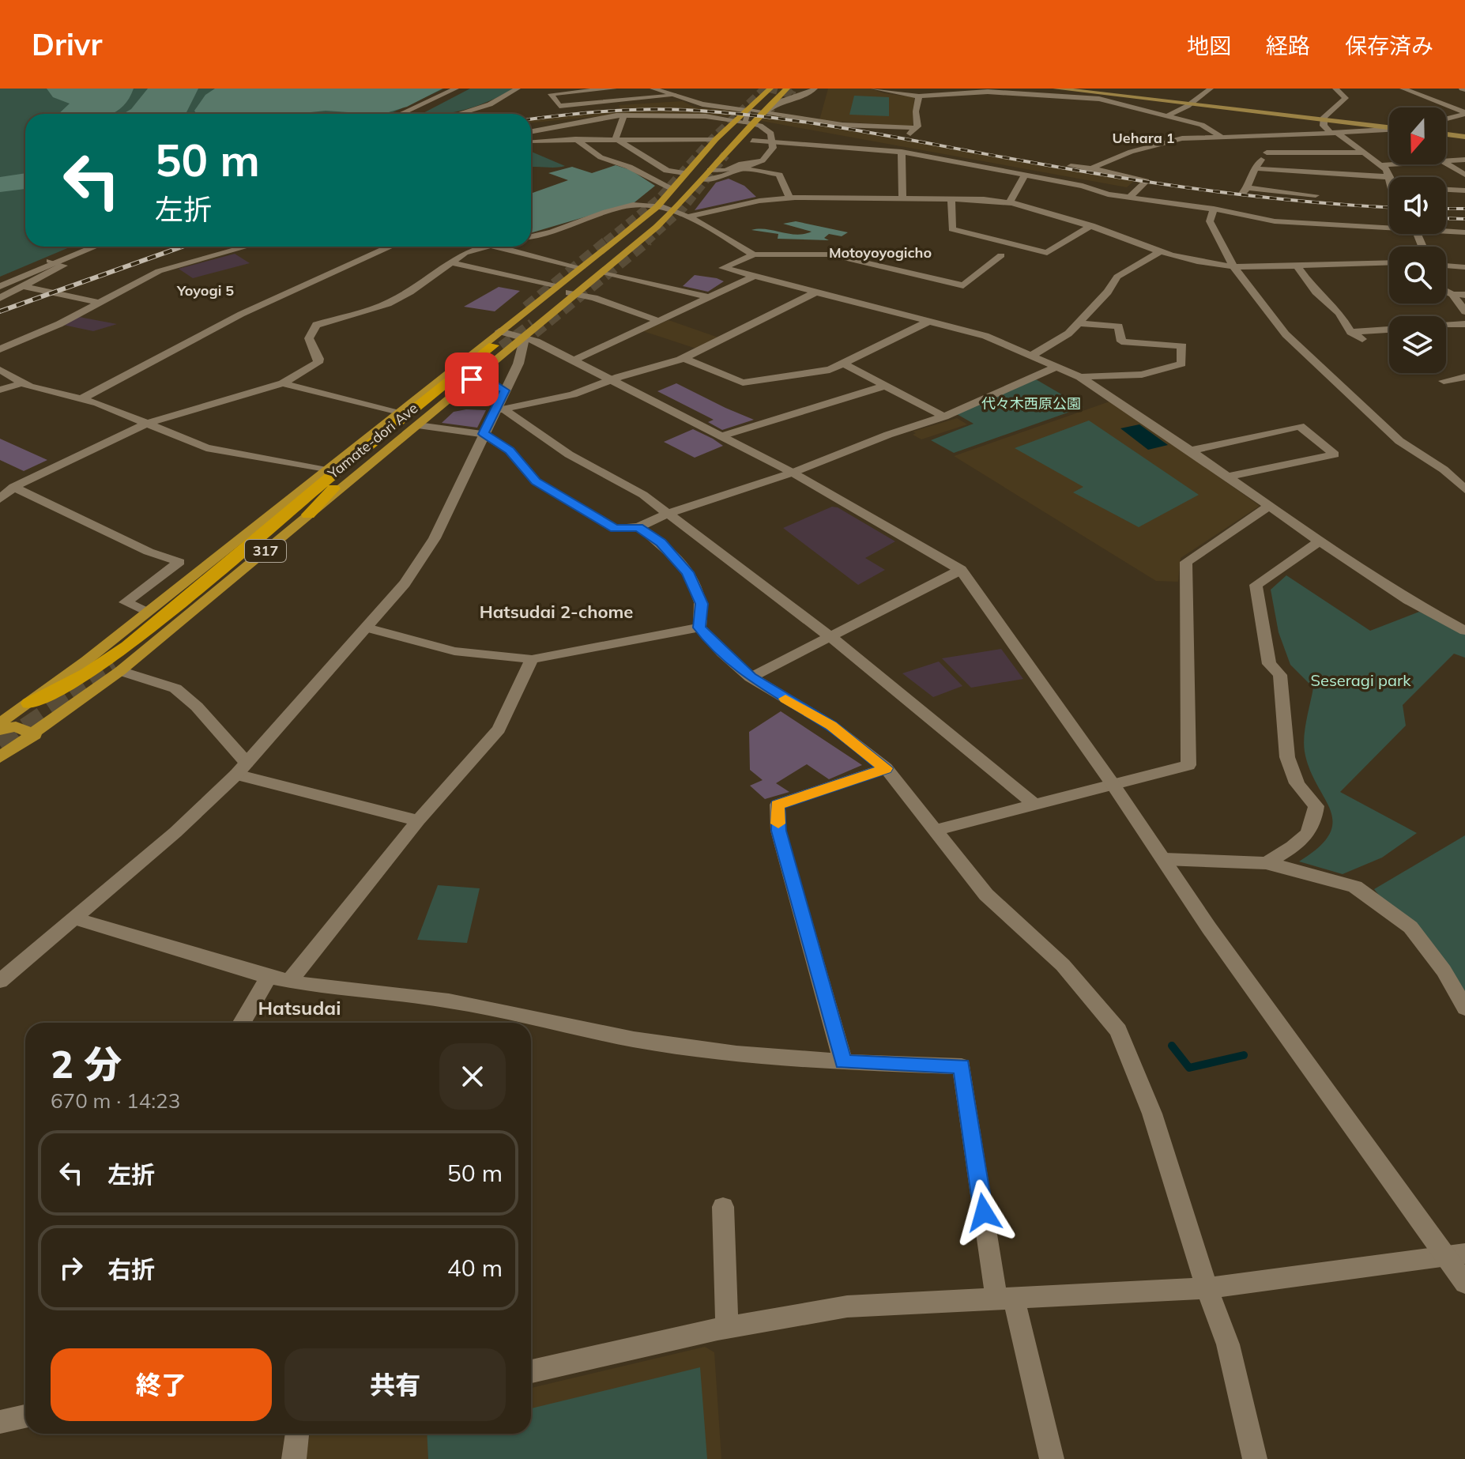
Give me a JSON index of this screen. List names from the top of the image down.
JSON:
{
  "streets": {
    "main road": ["Yamate-dori Ave", "317"]
  },
  "crossings": [
    ["Yamate-dori Ave", "317"]
  ],
  "districts": [
    "Uehara 1",
    "Motoyoyogicho",
    "Yoyogi 5",
    "Hatsudai 2-chome",
    "Hatsudai"
  ],
  "parks": ["代々木西原公園", "Seseragi park"],
  "north": "bottom",
  "page": {
    "header": "Drivr",
    "nav": ["地図", "経路", "保存済み"],
    "turn": ["50 m", "左折"],
    "heading": ["2 分", "670 m · 14:23"],
    "list": [
      {
        "name": "左折",
        "value": "50 m"
      },
      {
        "name": "右折",
        "value": "40 m"
      }
    ],
    "buttons": ["終了", "共有"]
  }
}
